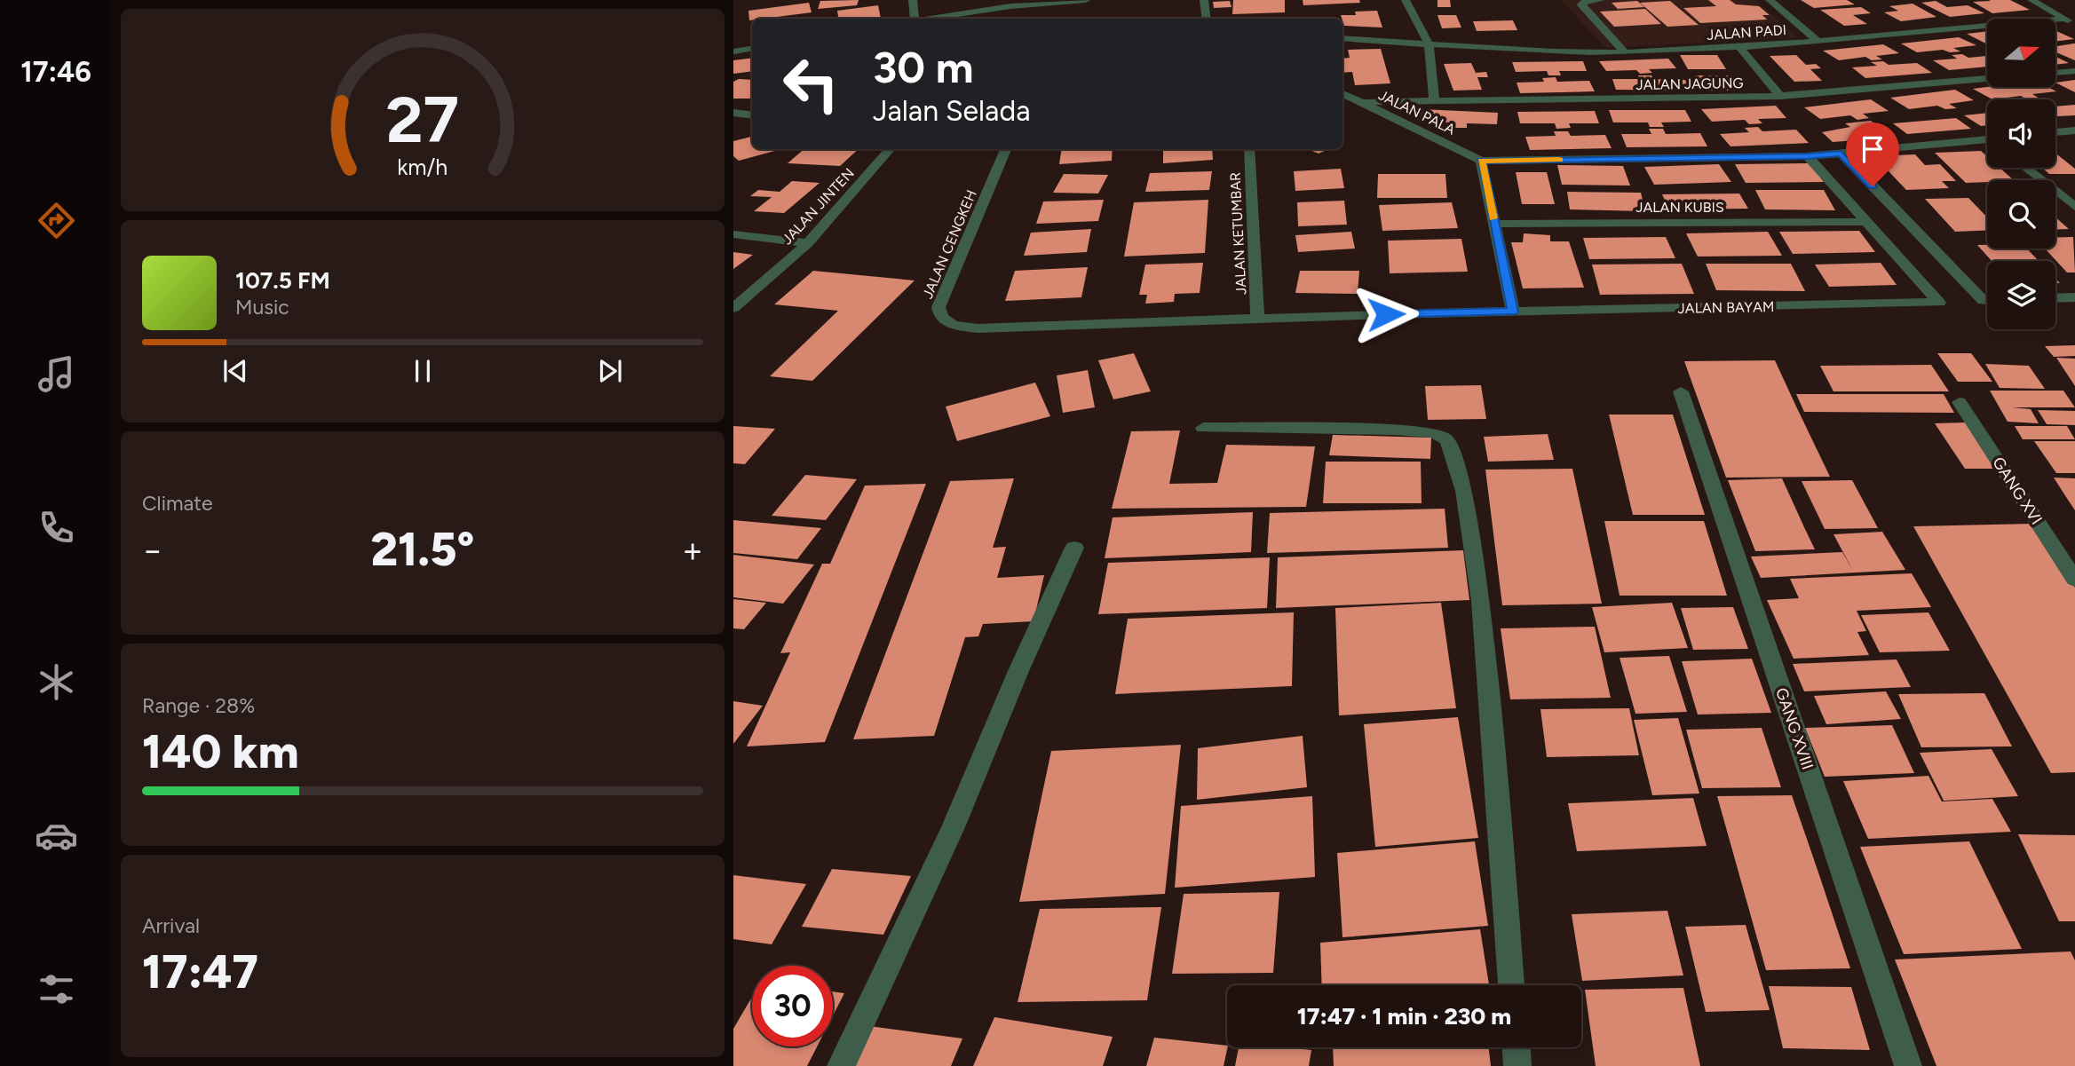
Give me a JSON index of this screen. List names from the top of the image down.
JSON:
{
  "streets": {
    "street": [
      "JALAN PADI",
      "JALAN JAGUNG",
      "JALAN PALA",
      "JALAN JINTEN",
      "JALAN KUBIS",
      "JALAN KETUMBAR",
      "JALAN CENGKEH",
      "JALAN BAYAM",
      "GANG XVI",
      "GANG XVIII"
    ]
  },
  "crossings": [
    ["JALAN JAGUNG", "JALAN PALA"],
    ["JALAN KUBIS", "JALAN BAYAM"],
    ["JALAN KETUMBAR", "JALAN BAYAM"],
    ["JALAN CENGKEH", "JALAN BAYAM"]
  ],
  "north": "right",
  "page": {
    "tabs": "17:46",
    "turn": ["30 m", "Jalan Selada"],
    "song": ["107.5 FM", "Music"],
    "tile": [
      "Climate",
      ["Range · 28%", "140 km"],
      ["Arrival", "17:47"]
    ],
    "heat": ["−", "21.5°", "+"],
    "limit": "30",
    "trip": "17:47 · 1 min · 230 m",
    "gauge": ["27", "km/h"]
  }
}
